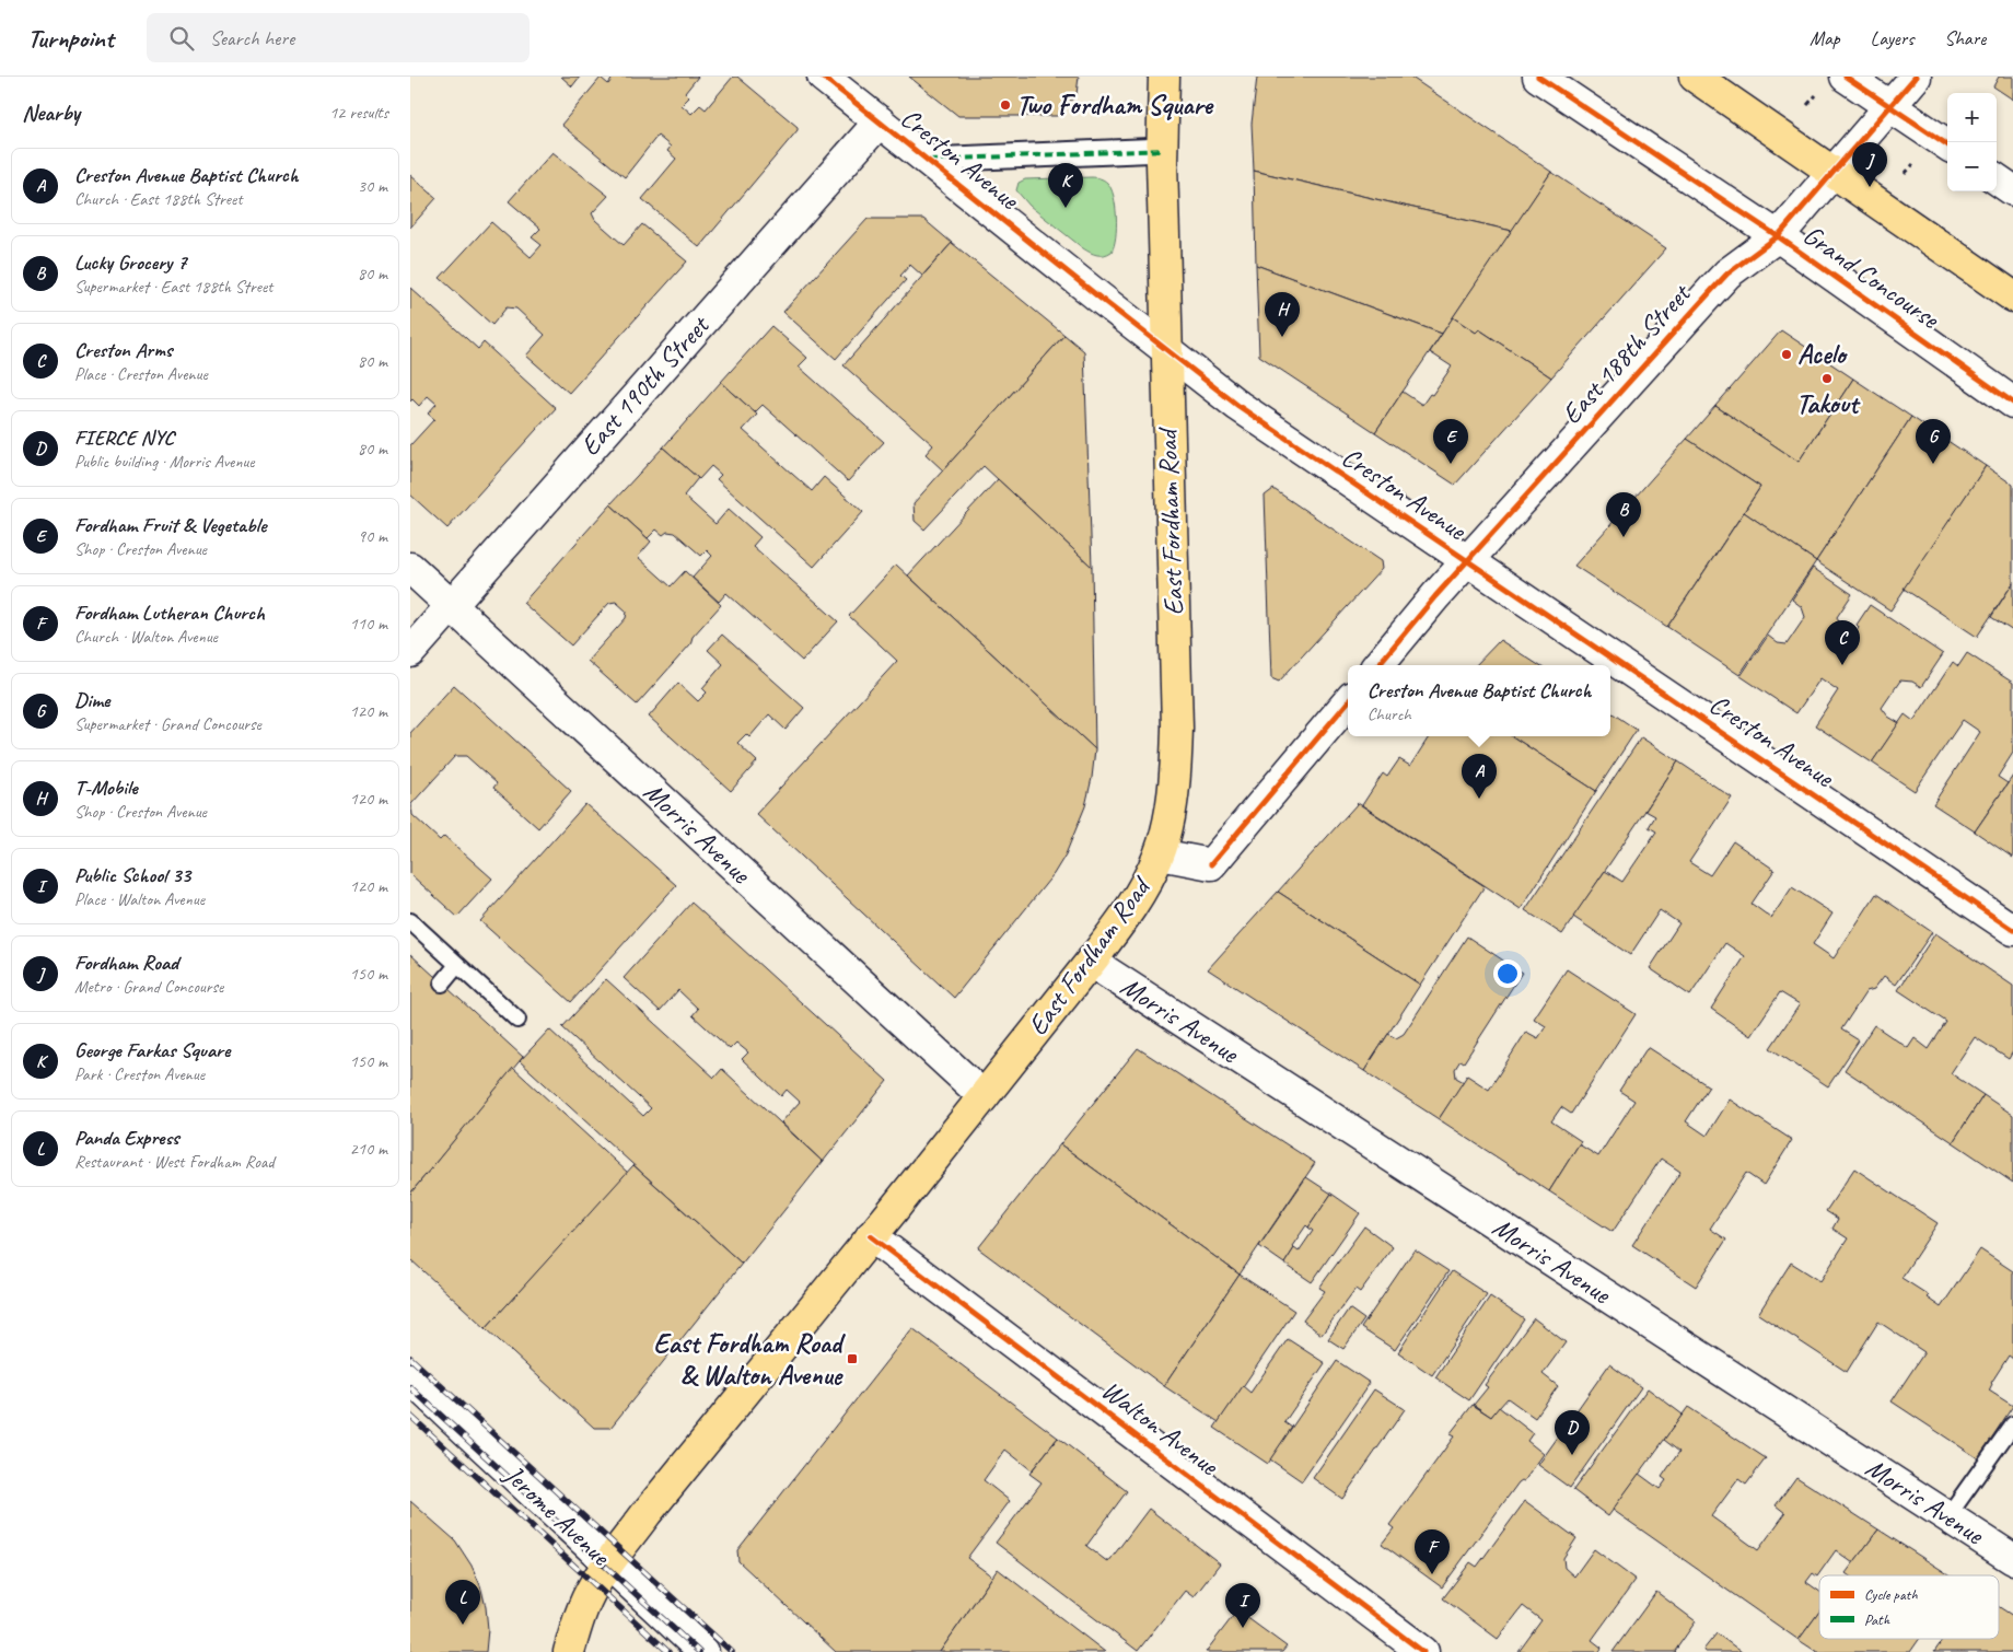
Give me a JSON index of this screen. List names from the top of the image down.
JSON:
{
  "streets": {
    "main road": ["East Fordham Road"],
    "street": [
      "Creston Avenue",
      "Grand Concourse",
      "East 188th Street",
      "East 190th Street",
      "Morris Avenue",
      "Walton Avenue",
      "Jerome Avenue"
    ]
  },
  "crossings": [
    ["Creston Avenue", "East 188th Street"],
    ["Creston Avenue", "East 190th Street"],
    ["Creston Avenue", "East Fordham Road"],
    ["Grand Concourse", "East 188th Street"],
    ["East 190th Street", "Morris Avenue"],
    ["East Fordham Road", "Morris Avenue"],
    ["East Fordham Road", "Walton Avenue"],
    ["East Fordham Road", "Jerome Avenue"]
  ],
  "places": {
    "other": ["Two Fordham Square", "Acelo", "Takout"],
    "transit": ["East Fordham Road & Walton Avenue"]
  },
  "legend": ["Cycle path", "Path"],
  "page": {
    "header": "Turnpoint",
    "search": "Search here",
    "nav": ["Map", "Layers", "Share"],
    "heading": ["Nearby", "12 results"],
    "map_buttons": ["+", "−"],
    "pins": [
      "J",
      "K",
      "H",
      "E",
      "G",
      "B",
      "C",
      "A",
      "D",
      "F",
      "L",
      "I"
    ],
    "list": [
      {
        "mark": "A",
        "name": "Creston Avenue Baptist Church",
        "note": "Church · East 188th Street",
        "value": "30 m"
      },
      {
        "mark": "B",
        "name": "Lucky Grocery 7",
        "note": "Supermarket · East 188th Street",
        "value": "80 m"
      },
      {
        "mark": "C",
        "name": "Creston Arms",
        "note": "Place · Creston Avenue",
        "value": "80 m"
      },
      {
        "mark": "D",
        "name": "FIERCE NYC",
        "note": "Public building · Morris Avenue",
        "value": "80 m"
      },
      {
        "mark": "E",
        "name": "Fordham Fruit & Vegetable",
        "note": "Shop · Creston Avenue",
        "value": "90 m"
      },
      {
        "mark": "F",
        "name": "Fordham Lutheran Church",
        "note": "Church · Walton Avenue",
        "value": "110 m"
      },
      {
        "mark": "G",
        "name": "Dime",
        "note": "Supermarket · Grand Concourse",
        "value": "120 m"
      },
      {
        "mark": "H",
        "name": "T-Mobile",
        "note": "Shop · Creston Avenue",
        "value": "120 m"
      },
      {
        "mark": "I",
        "name": "Public School 33",
        "note": "Place · Walton Avenue",
        "value": "120 m"
      },
      {
        "mark": "J",
        "name": "Fordham Road",
        "note": "Metro · Grand Concourse",
        "value": "150 m"
      },
      {
        "mark": "K",
        "name": "George Farkas Square",
        "note": "Park · Creston Avenue",
        "value": "150 m"
      },
      {
        "mark": "L",
        "name": "Panda Express",
        "note": "Restaurant · West Fordham Road",
        "value": "210 m"
      }
    ],
    "popup": ["Creston Avenue Baptist Church", "Church"]
  }
}
